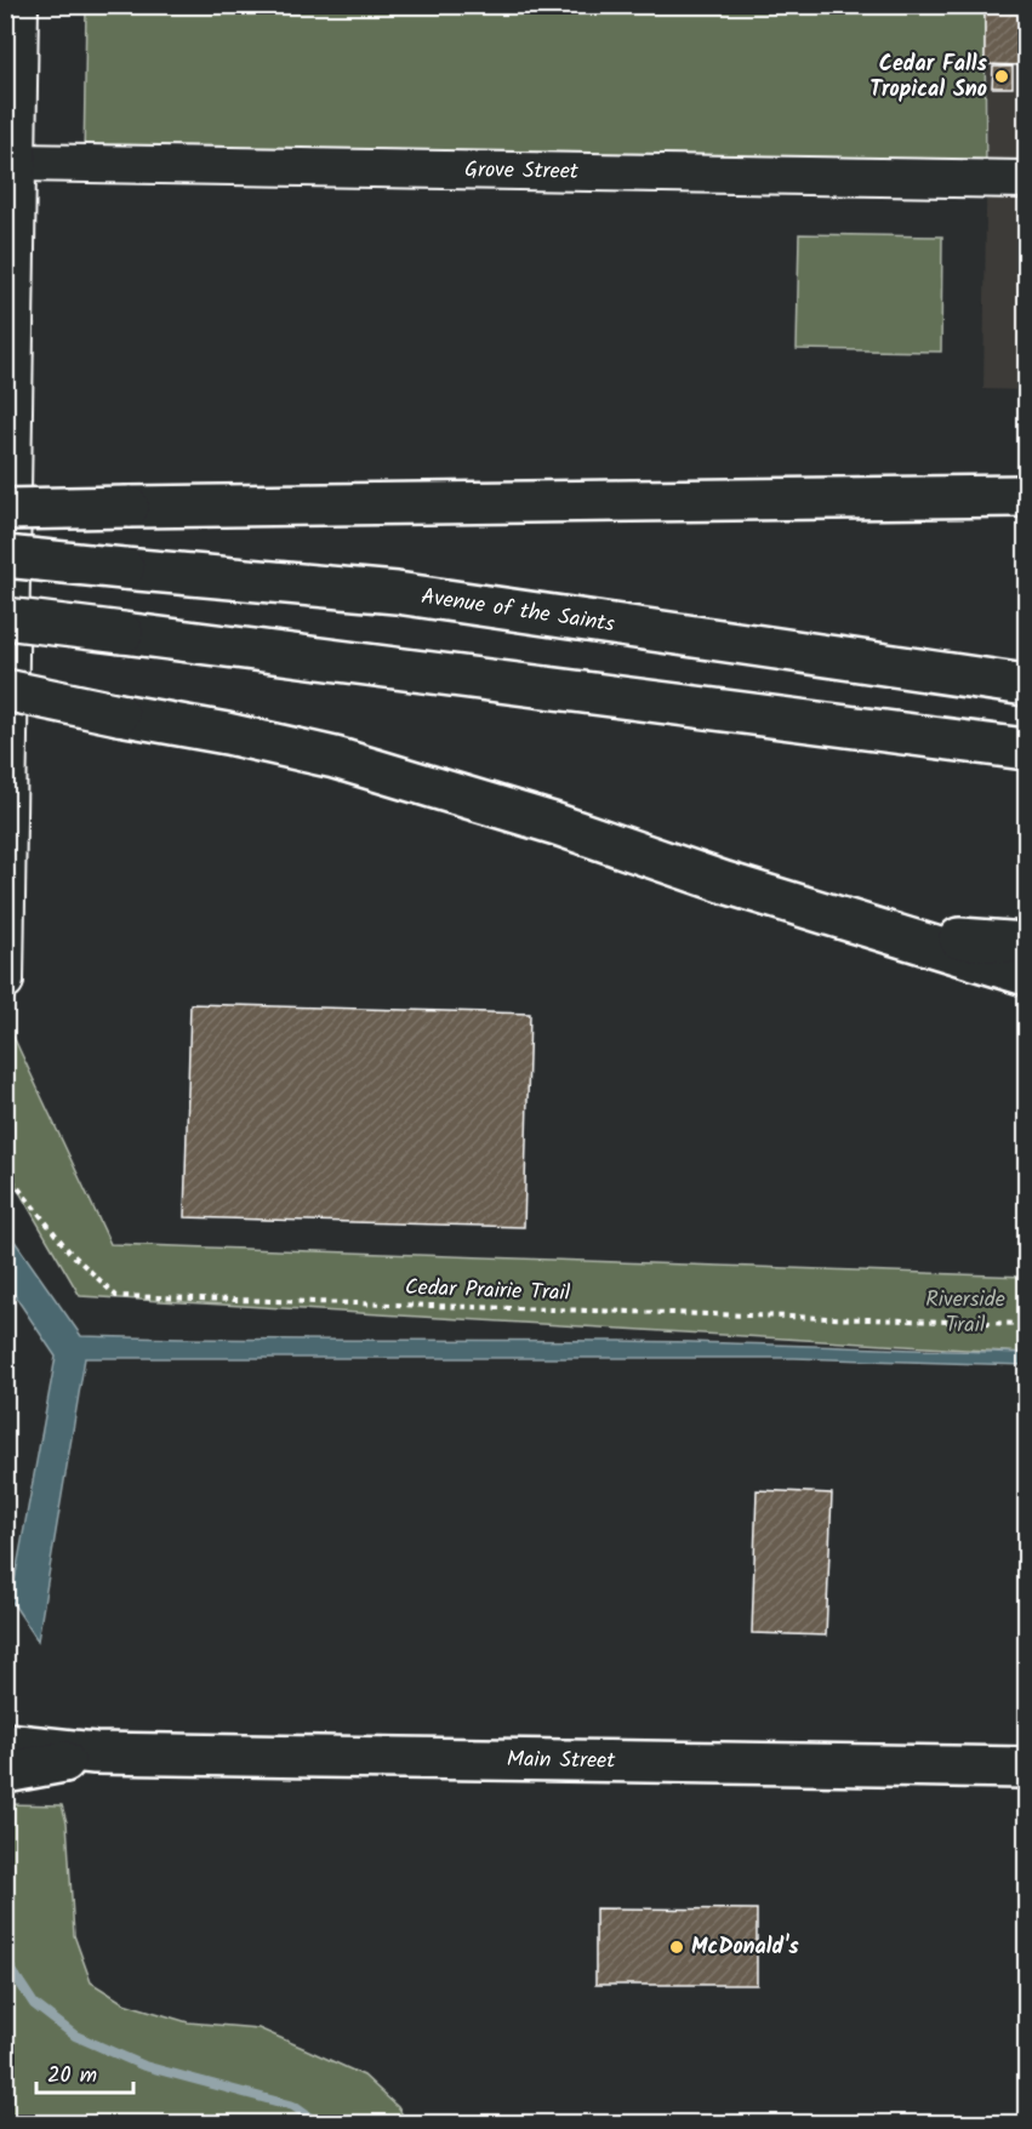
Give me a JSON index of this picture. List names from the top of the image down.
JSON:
{
  "streets": {
    "main road": ["Avenue of the Saints", "Main Street"],
    "street": ["Grove Street"],
    "path": ["Cedar Prairie Trail"]
  },
  "parks": ["Riverside Trail"],
  "places": ["Cedar Falls Tropical Sno", "McDonald's"],
  "scale_bar": "20 m"
}
